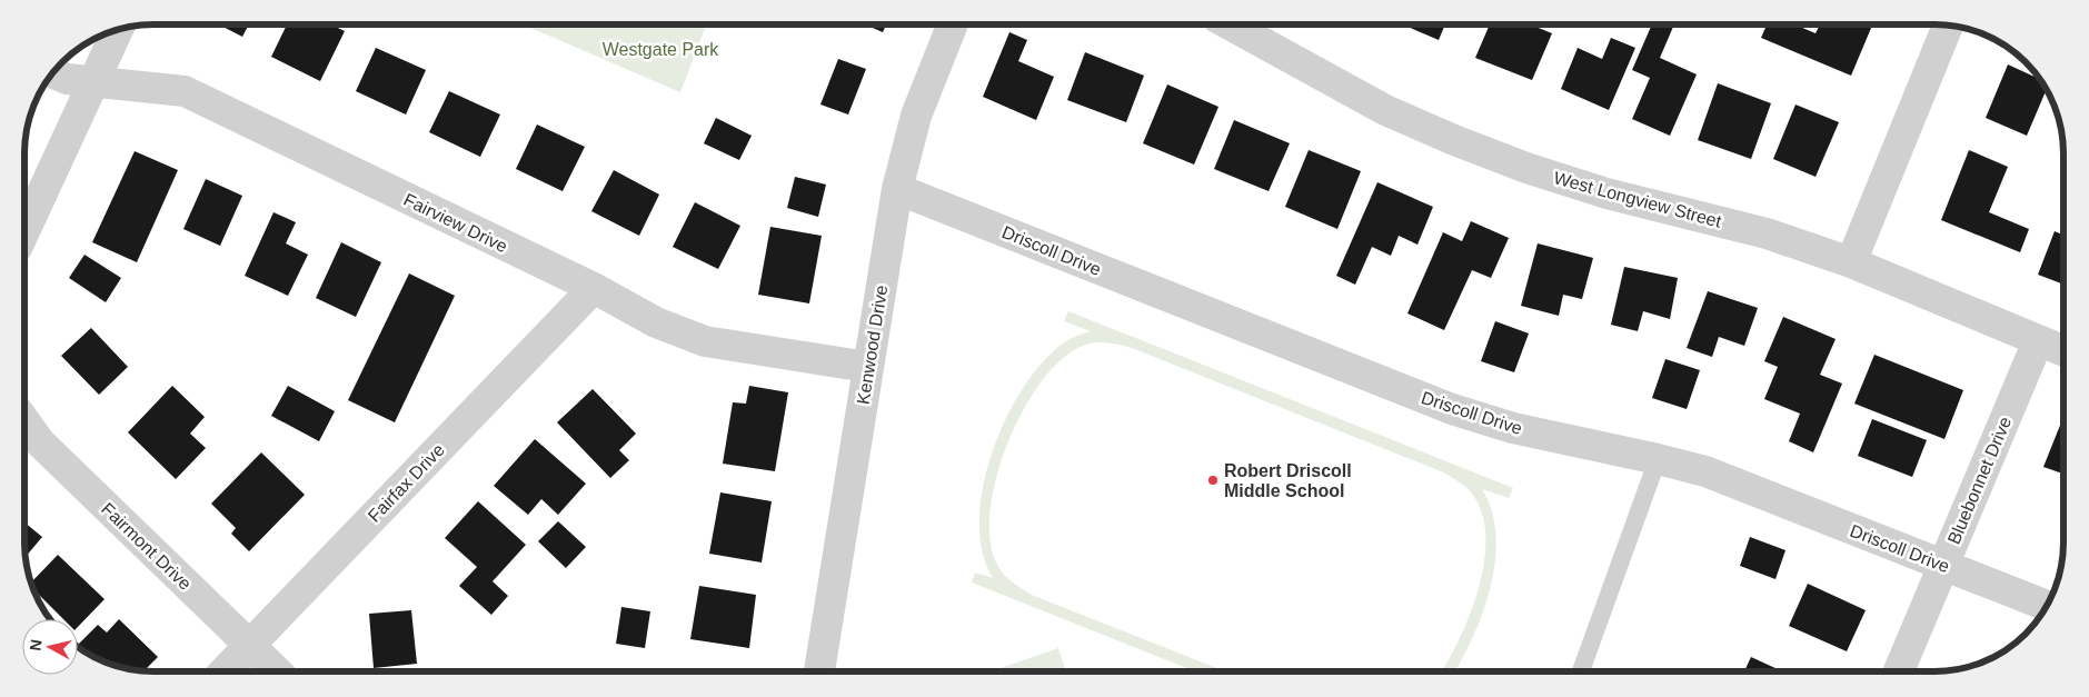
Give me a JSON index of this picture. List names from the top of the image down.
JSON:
{
  "streets": {
    "street": [
      "West Longview Street",
      "Fairview Drive",
      "Driscoll Drive",
      "Kenwood Drive",
      "Bluebonnet Drive",
      "Fairfax Drive",
      "Fairmont Drive"
    ]
  },
  "crossings": [
    ["West Longview Street", "Bluebonnet Drive"],
    ["Fairview Drive", "Kenwood Drive"],
    ["Fairview Drive", "Fairfax Drive"],
    ["Driscoll Drive", "Kenwood Drive"],
    ["Driscoll Drive", "Bluebonnet Drive"],
    ["Fairfax Drive", "Fairmont Drive"]
  ],
  "parks": ["Westgate Park"],
  "places": ["Robert Driscoll Middle School"],
  "north": "left"
}
